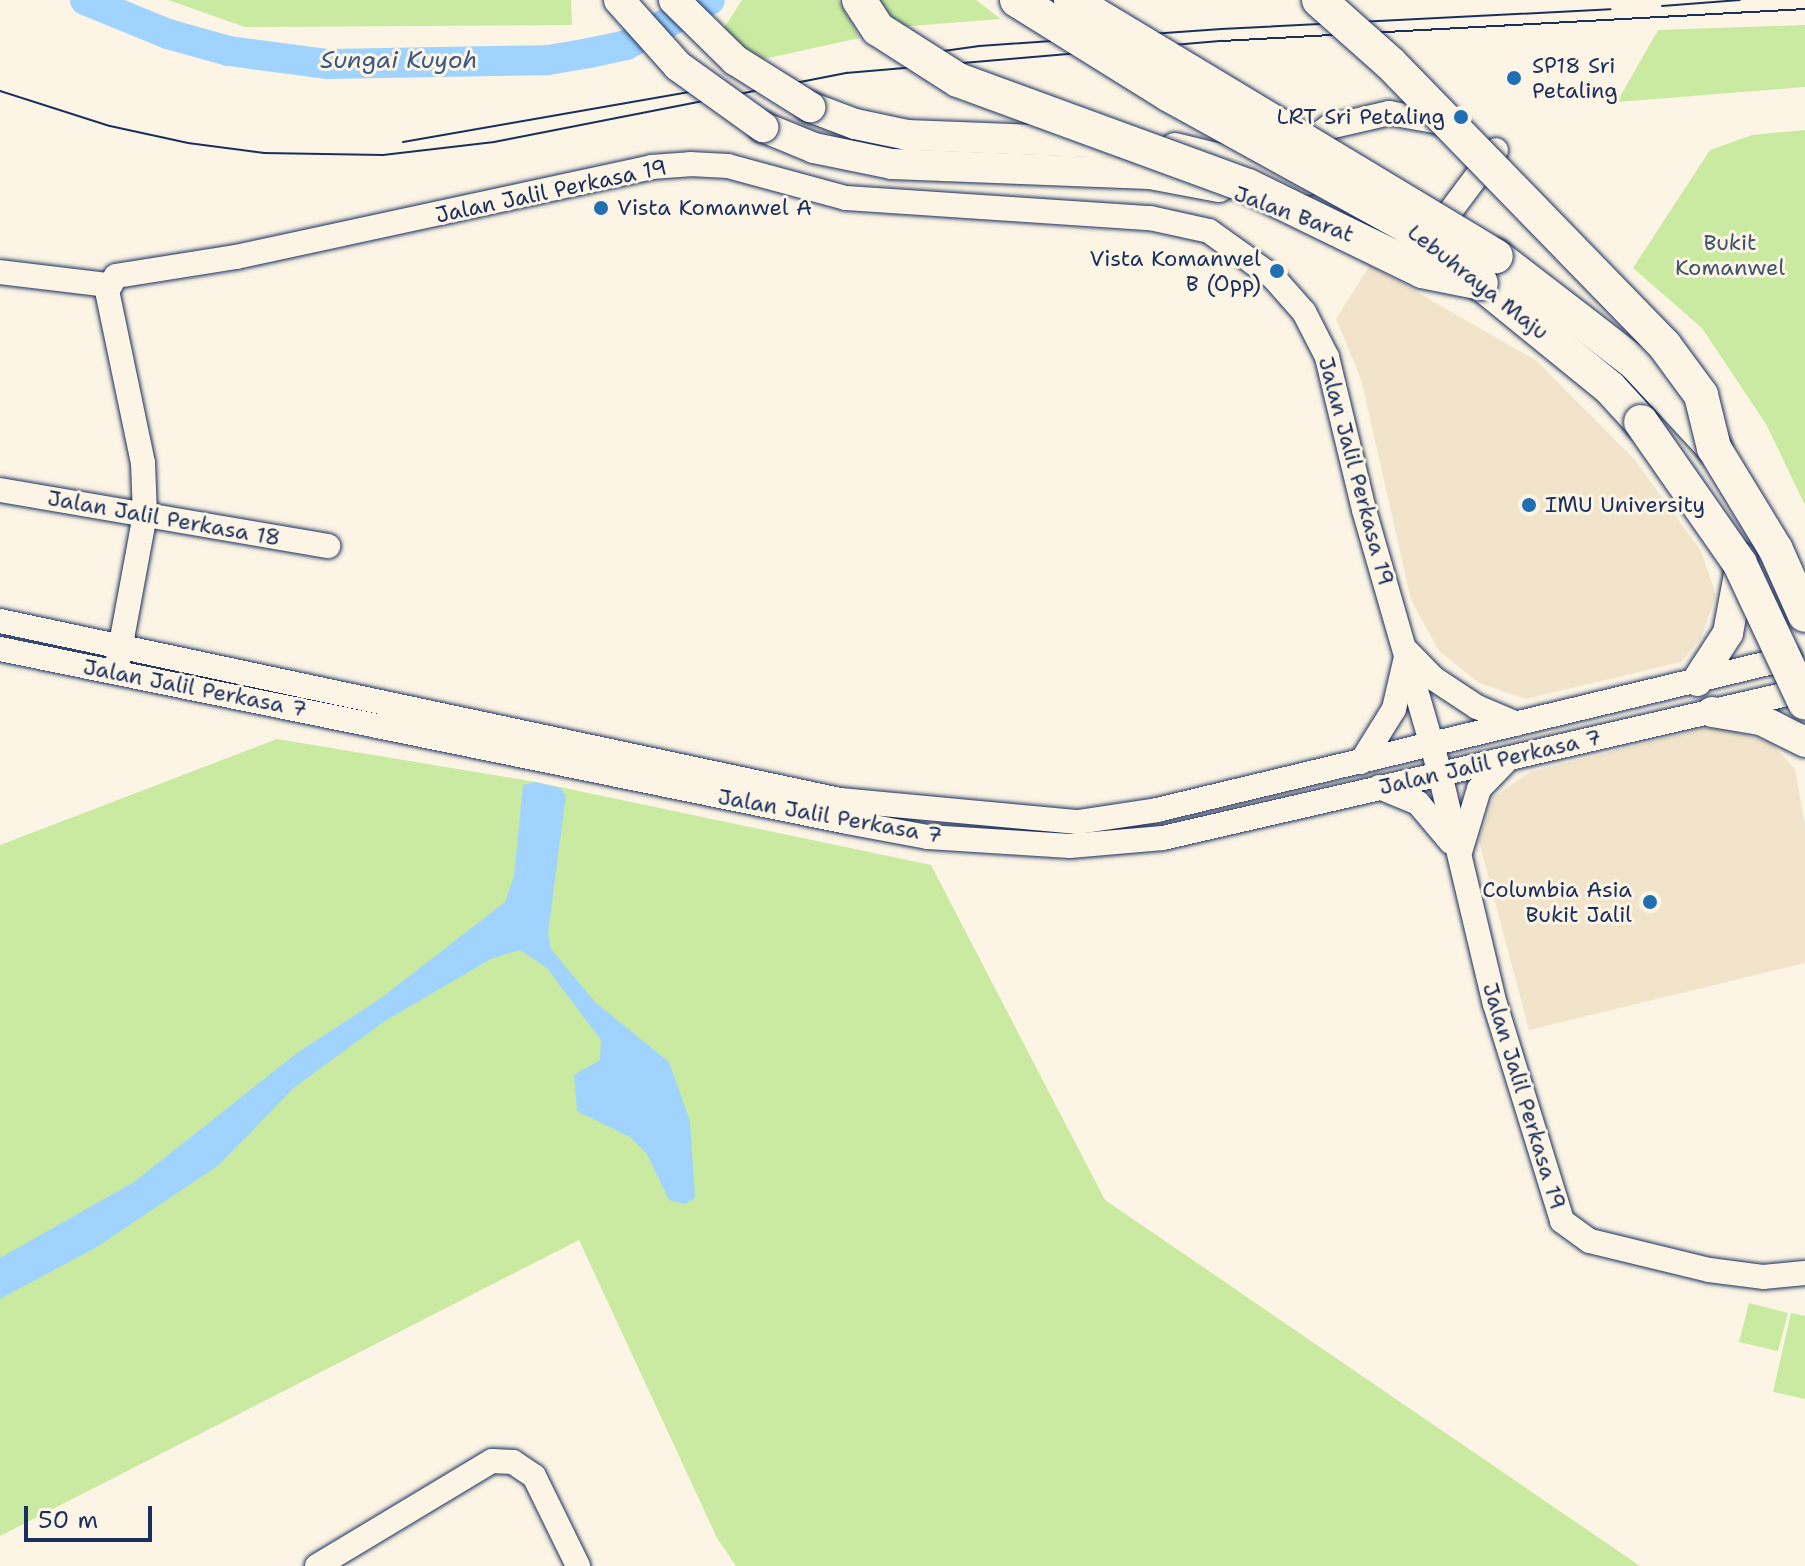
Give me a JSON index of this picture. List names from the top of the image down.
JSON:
{
  "streets": {
    "highway": ["Lebuhraya Maju"],
    "main road": ["Jalan Barat"],
    "street": ["Jalan Jalil Perkasa 19", "Jalan Jalil Perkasa 18", "Jalan Jalil Perkasa 7"]
  },
  "crossings": [
    ["Jalan Jalil Perkasa 19", "Jalan Jalil Perkasa 7"],
    ["Jalan Barat", "Lebuhraya Maju"],
    ["Jalan Barat", "Jalan Jalil Perkasa 7"],
    ["Lebuhraya Maju", "Jalan Jalil Perkasa 7"]
  ],
  "water": ["Sungai Kuyoh"],
  "parks": ["Bukit Komanwel"],
  "places": [
    "SP18 Sri Petaling",
    "LRT Sri Petaling",
    "Vista Komanwel A",
    "Vista Komanwel B (Opp)",
    "IMU University",
    "Columbia Asia Bukit Jalil"
  ],
  "scale_bar": "50 m"
}
